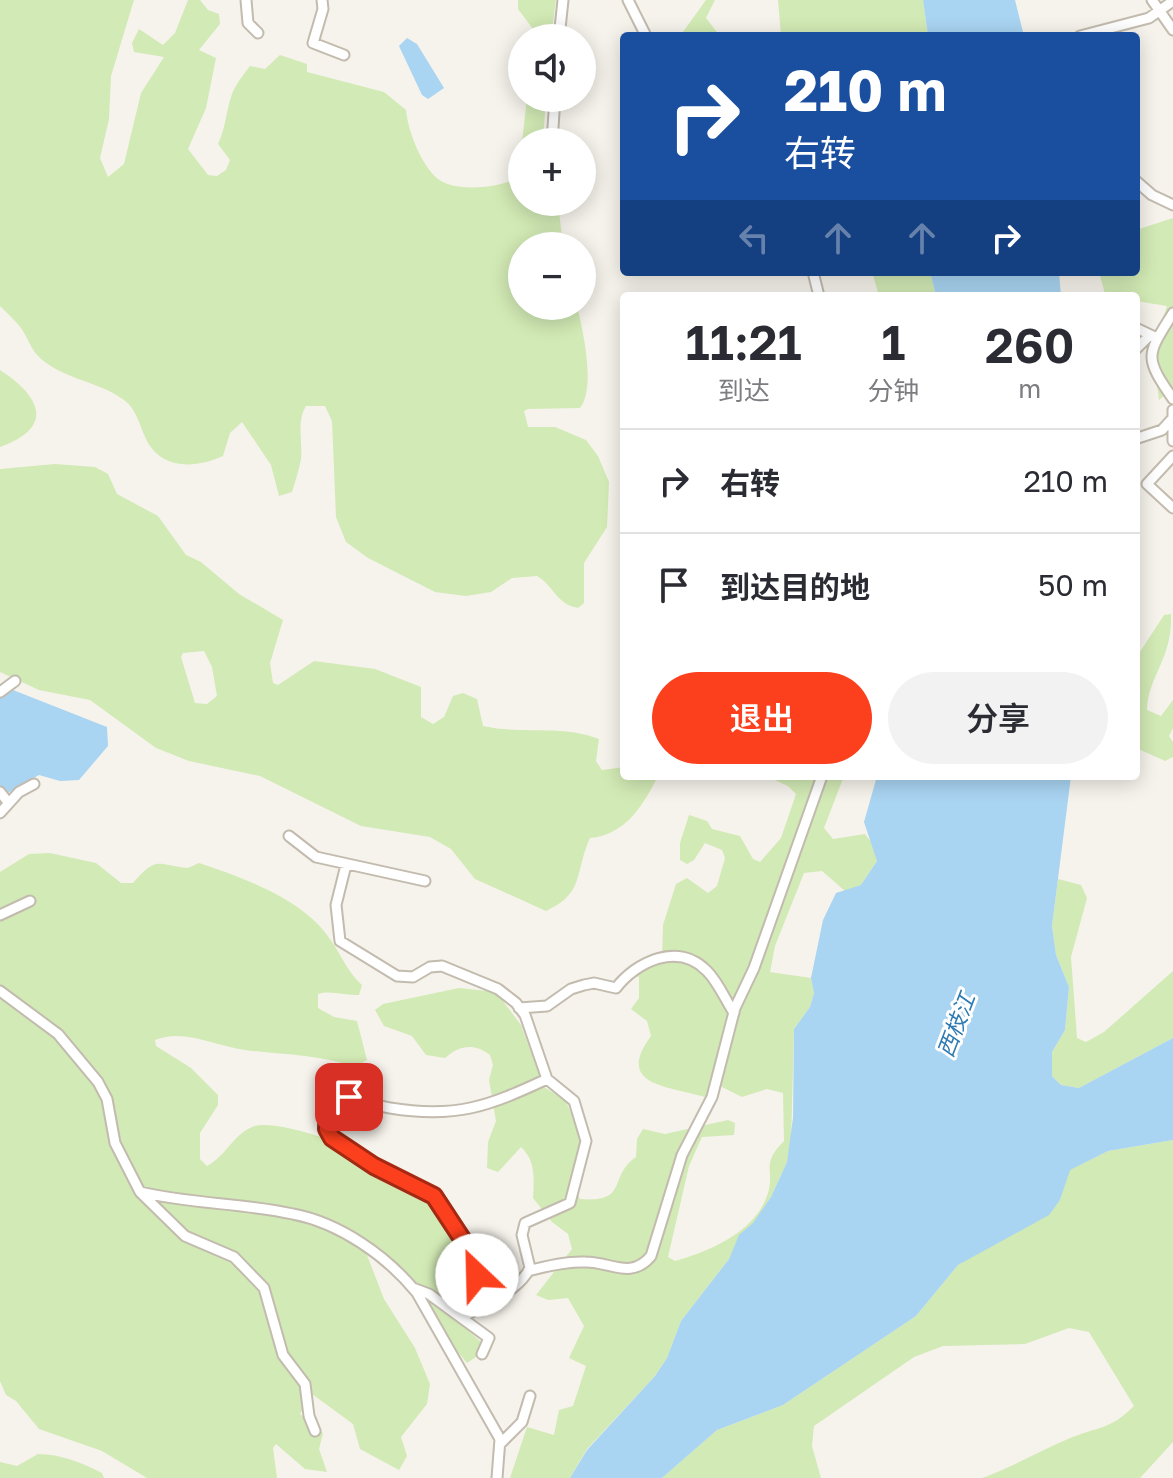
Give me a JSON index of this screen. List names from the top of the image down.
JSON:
{
  "water": ["西枝江"],
  "page": {
    "map_buttons": ["+", "−"],
    "turn": ["210 m", "右转"],
    "eta": [
      "11:21",
      "到达",
      "1",
      "分钟",
      "260",
      "m"
    ],
    "list": [
      {
        "name": "右转",
        "value": "210 m"
      },
      {
        "name": "到达目的地",
        "value": "50 m"
      }
    ],
    "buttons": ["退出", "分享"]
  }
}
